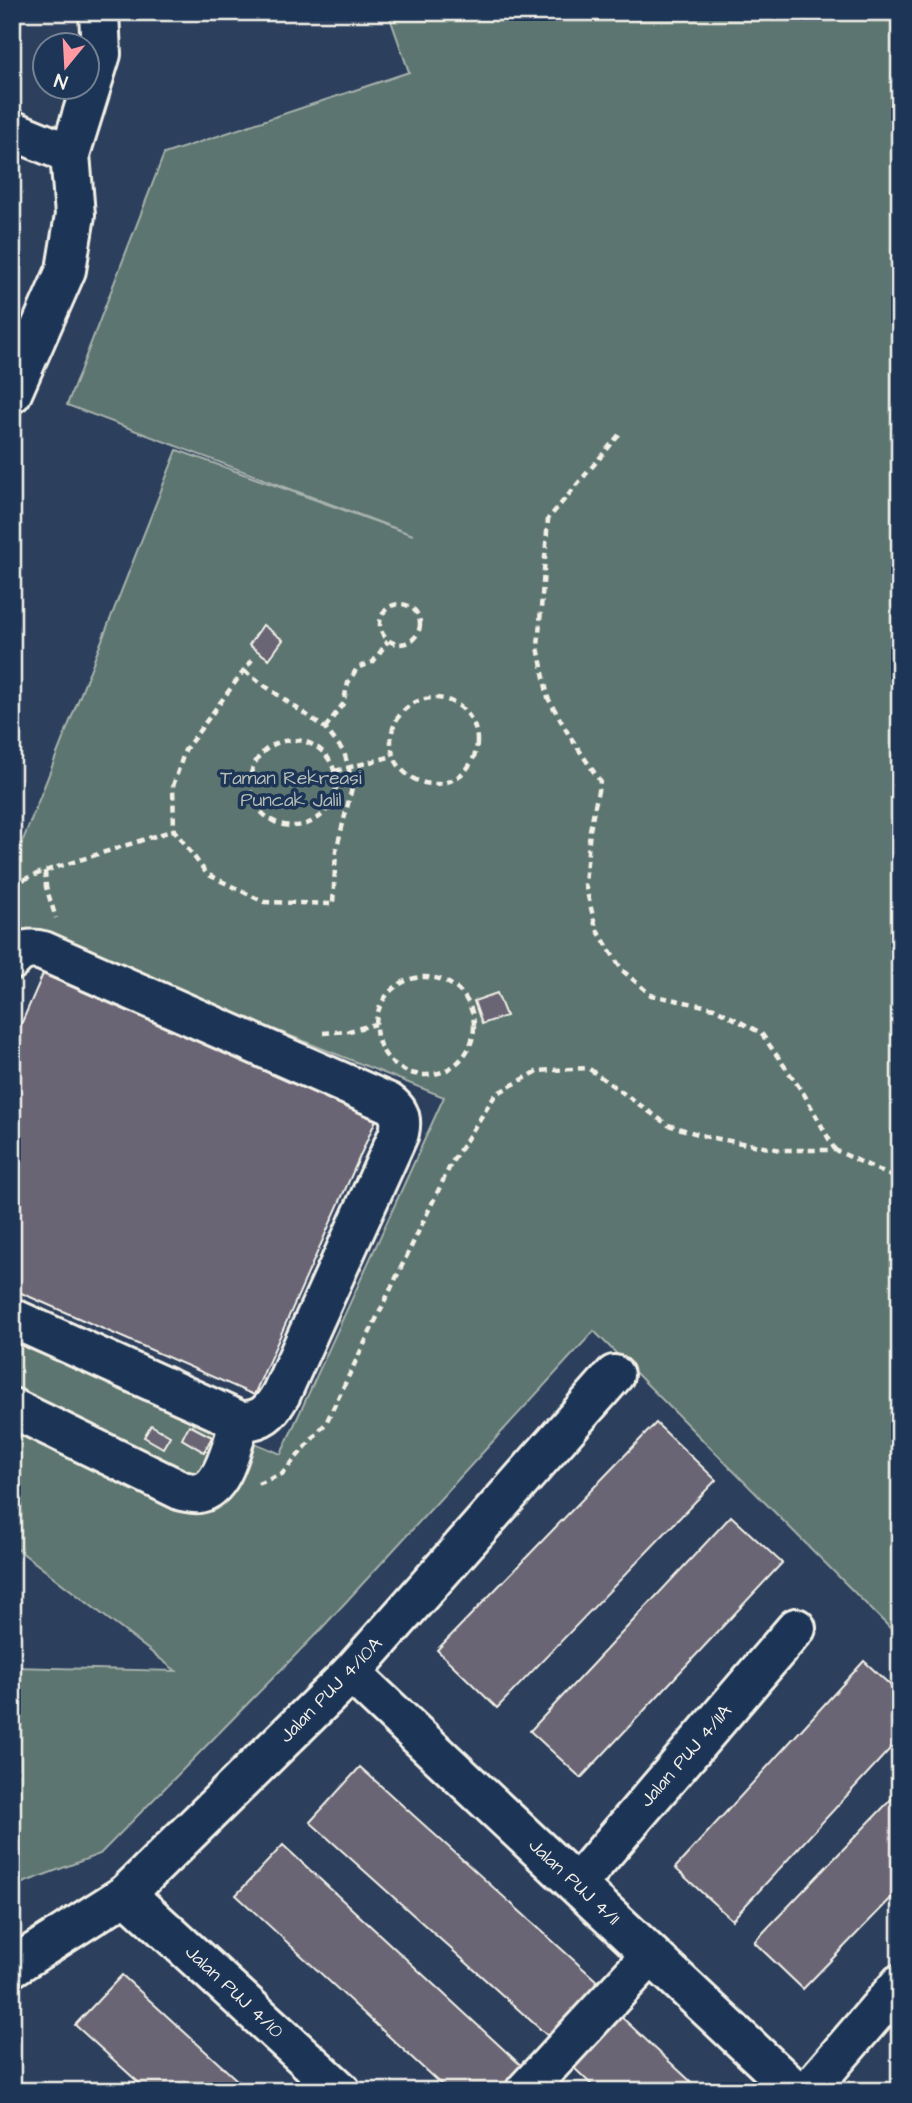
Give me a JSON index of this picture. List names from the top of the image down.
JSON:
{
  "streets": {
    "street": [
      "Jalan PUJ 4/10A",
      "Jalan PUJ 4/11A",
      "Jalan PUJ 4/11",
      "Jalan PUJ 4/10"
    ]
  },
  "crossings": [
    ["Jalan PUJ 4/10A", "Jalan PUJ 4/11"],
    ["Jalan PUJ 4/10A", "Jalan PUJ 4/10"],
    ["Jalan PUJ 4/11A", "Jalan PUJ 4/11"]
  ],
  "parks": ["Taman Rekreasi Puncak Jalil"],
  "north": "bottom"
}
